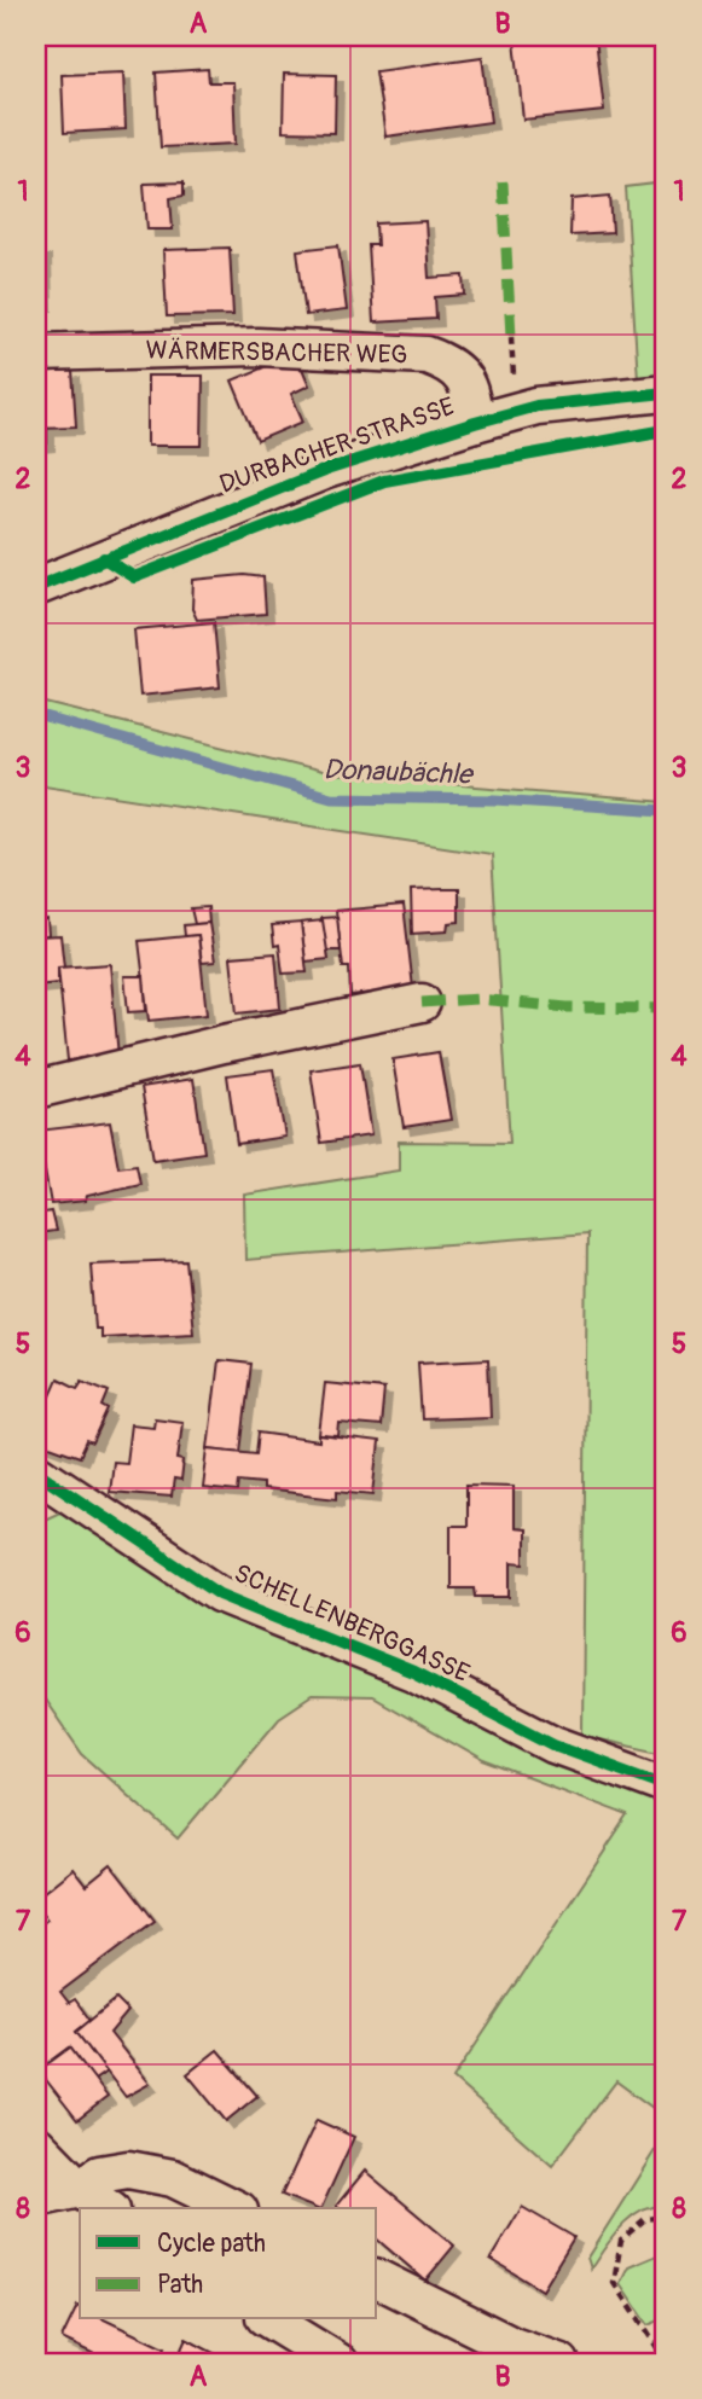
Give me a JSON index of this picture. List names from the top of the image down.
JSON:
{
  "streets": {
    "street": ["WÄRMERSBACHER WEG", "DURBACHER STRASSE", "SCHELLENBERGGASSE"]
  },
  "crossings": [
    ["WÄRMERSBACHER WEG", "DURBACHER STRASSE"]
  ],
  "water": ["Donaubächle"],
  "legend": ["Cycle path", "Path"],
  "grid": {
    "columns": ["A", "B"],
    "rows": [
      "1",
      "2",
      "3",
      "4",
      "5",
      "6",
      "7",
      "8"
    ]
  }
}
